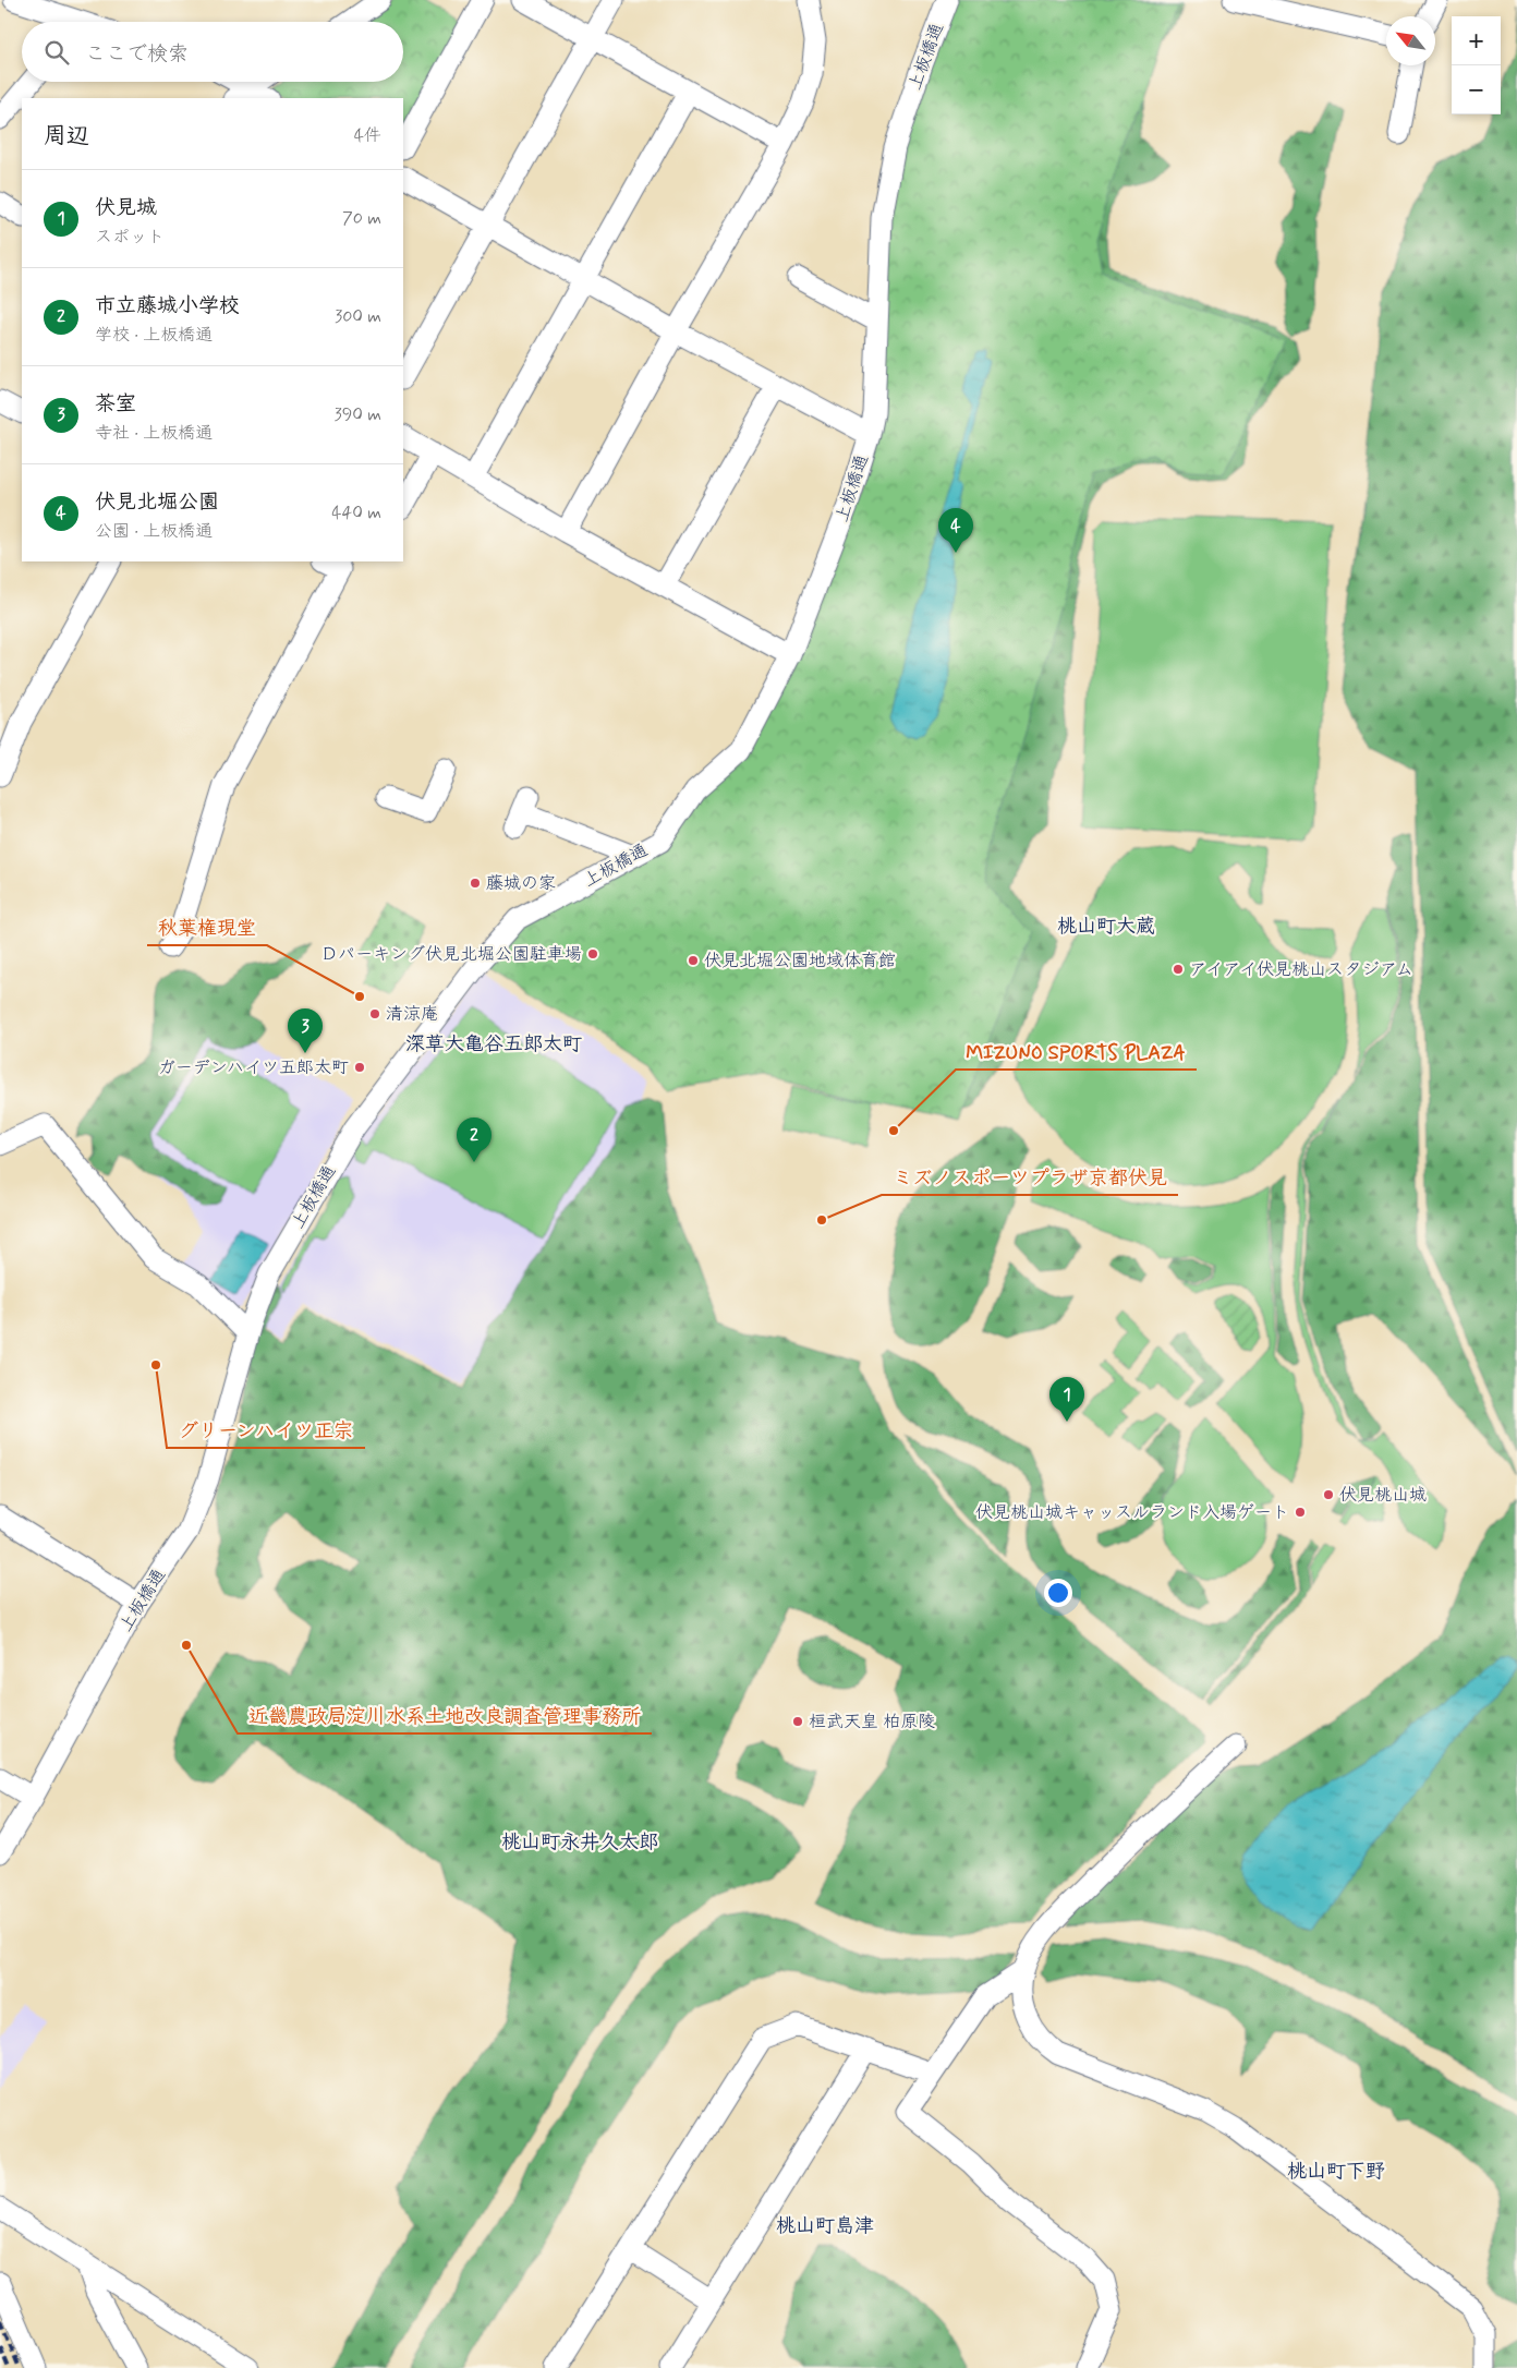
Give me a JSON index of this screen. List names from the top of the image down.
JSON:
{
  "streets": {
    "street": ["上板橋通"]
  },
  "districts": [
    "桃山町大蔵",
    "深草大亀谷五郎太町",
    "桃山町永井久太郎",
    "桃山町下野",
    "桃山町島津"
  ],
  "places": [
    "藤城の家",
    "Ｄパーキング伏見北堀公園駐車場",
    "伏見北堀公園地域体育館",
    "アイアイ伏見桃山スタジアム",
    "秋葉権現堂",
    "清涼庵",
    "ガーデンハイツ五郎太町",
    "MIZUNO SPORTS PLAZA",
    "ミズノスポーツプラザ京都伏見",
    "グリーンハイツ正宗",
    "伏見桃山城",
    "伏見桃山城キャッスルランド入場ゲート",
    "近畿農政局淀川水系土地改良調査管理事務所",
    "桓武天皇 柏原陵"
  ],
  "north": "top left",
  "page": {
    "map_buttons": ["+", "−"],
    "search": "ここで検索",
    "heading": ["周辺", "4件"],
    "list": [
      {
        "mark": "1",
        "name": "伏見城",
        "note": "スポット",
        "value": "70 m"
      },
      {
        "mark": "2",
        "name": "市立藤城小学校",
        "note": "学校 · 上板橋通",
        "value": "300 m"
      },
      {
        "mark": "3",
        "name": "茶室",
        "note": "寺社 · 上板橋通",
        "value": "390 m"
      },
      {
        "mark": "4",
        "name": "伏見北堀公園",
        "note": "公園 · 上板橋通",
        "value": "440 m"
      }
    ],
    "pins": [
      "4",
      "3",
      "2",
      "1"
    ]
  }
}
